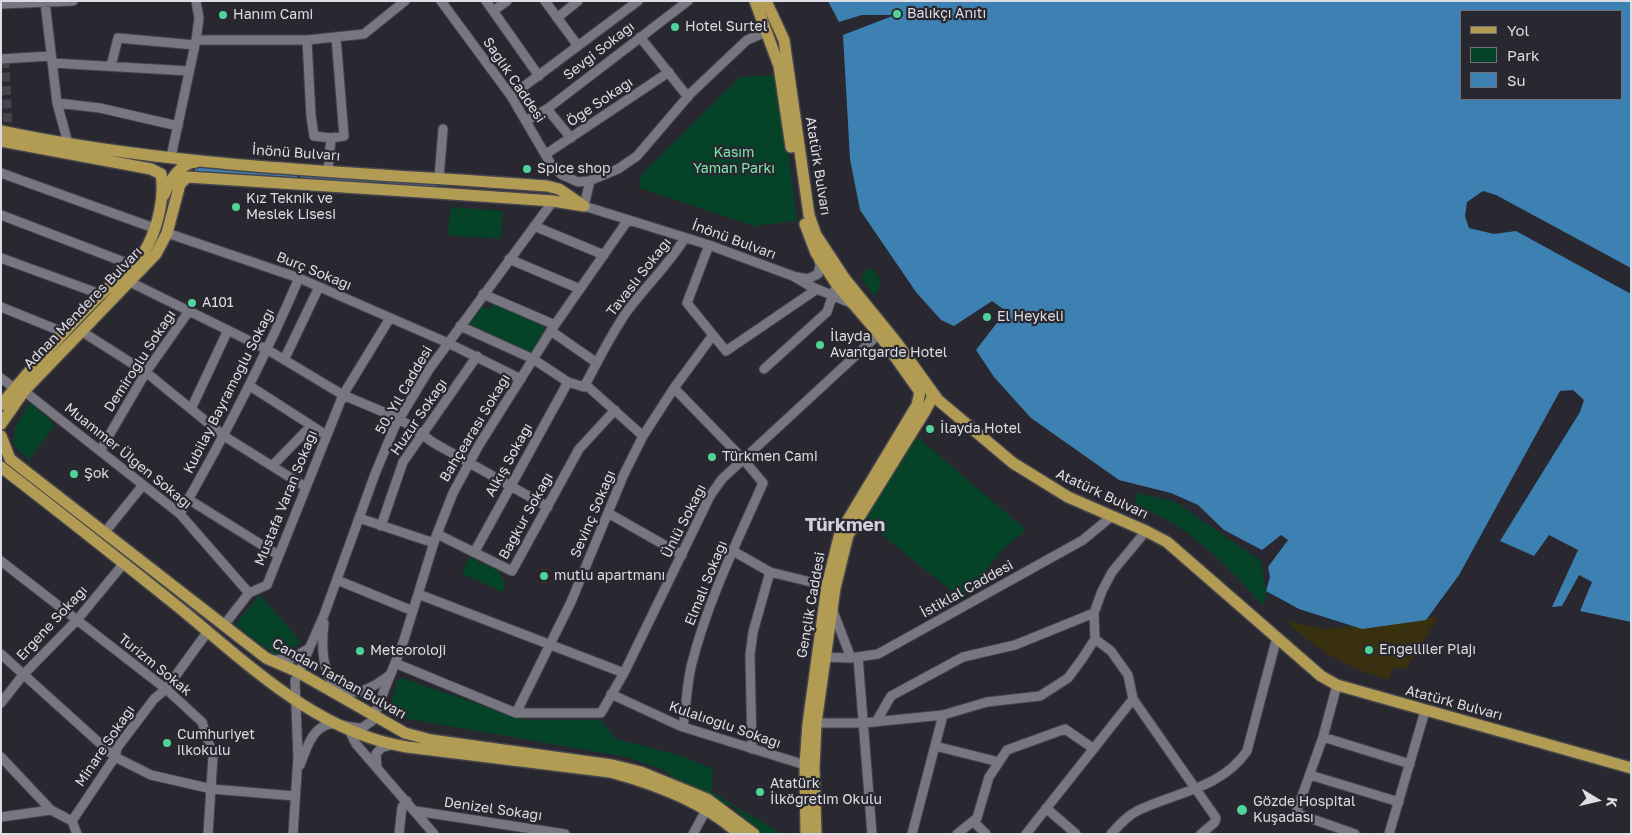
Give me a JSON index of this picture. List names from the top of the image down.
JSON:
{
  "streets": {
    "main road": [
      "İnönü Bulvarı",
      "Atatürk Bulvarı",
      "Adnan Menderes Bulvarı",
      "Gençlik Caddesi",
      "Candan Tarhan Bulvarı"
    ],
    "street": [
      "Sevgi Sokağı",
      "Sağlık Caddesi",
      "Öge Sokağı",
      "Burç Sokağı",
      "Tavaslı Sokağı",
      "Demiroğlu Sokağı",
      "50. Yıl Caddesi",
      "Kubilay Bayramoğlu Sokağı",
      "Huzur Sokağı",
      "Bahçearası Sokağı",
      "Muammer Ülgen Sokağı",
      "Alkış Sokağı",
      "Mustafa Varan Sokağı",
      "Sevinç Sokağı",
      "Bağkur Sokağı",
      "Ünlü Sokağı",
      "Elmalı Sokağı",
      "İstiklal Caddesi",
      "Ergene Sokağı",
      "Turizm Sokak",
      "Kulalıoğlu Sokağı",
      "Minare Sokağı",
      "Denizel Sokağı"
    ]
  },
  "crossings": [
    ["Sevgi Sokağı", "Sağlık Caddesi"],
    ["Sağlık Caddesi", "Öge Sokağı"],
    ["İnönü Bulvarı", "Atatürk Bulvarı"],
    ["İnönü Bulvarı", "Tavaslı Sokağı"],
    ["İnönü Bulvarı", "Adnan Menderes Bulvarı"],
    ["İnönü Bulvarı", "50. Yıl Caddesi"],
    ["İnönü Bulvarı", "Bahçearası Sokağı"],
    ["Atatürk Bulvarı", "Ünlü Sokağı"],
    ["Atatürk Bulvarı", "İstiklal Caddesi"],
    ["Atatürk Bulvarı", "Gençlik Caddesi"],
    ["Burç Sokağı", "Adnan Menderes Bulvarı"],
    ["Burç Sokağı", "50. Yıl Caddesi"],
    ["Burç Sokağı", "Kubilay Bayramoğlu Sokağı"],
    ["Burç Sokağı", "Huzur Sokağı"],
    ["Burç Sokağı", "Bahçearası Sokağı"],
    ["Burç Sokağı", "Mustafa Varan Sokağı"],
    ["Adnan Menderes Bulvarı", "Muammer Ülgen Sokağı"],
    ["Demiroğlu Sokağı", "Muammer Ülgen Sokağı"],
    ["50. Yıl Caddesi", "Bağkur Sokağı"],
    ["50. Yıl Caddesi", "Candan Tarhan Bulvarı"],
    ["Kubilay Bayramoğlu Sokağı", "Muammer Ülgen Sokağı"],
    ["Huzur Sokağı", "Bağkur Sokağı"],
    ["Bahçearası Sokağı", "Bağkur Sokağı"],
    ["Bahçearası Sokağı", "Candan Tarhan Bulvarı"],
    ["Muammer Ülgen Sokağı", "Mustafa Varan Sokağı"],
    ["Alkış Sokağı", "Bağkur Sokağı"],
    ["Mustafa Varan Sokağı", "Candan Tarhan Bulvarı"],
    ["Sevinç Sokağı", "Ünlü Sokağı"],
    ["Ünlü Sokağı", "Elmalı Sokağı"],
    ["Ünlü Sokağı", "Kulalıoğlu Sokağı"],
    ["Elmalı Sokağı", "Kulalıoğlu Sokağı"],
    ["İstiklal Caddesi", "Gençlik Caddesi"],
    ["Gençlik Caddesi", "Kulalıoğlu Sokağı"],
    ["Ergene Sokağı", "Turizm Sokak"],
    ["Turizm Sokak", "Minare Sokağı"]
  ],
  "districts": ["Türkmen"],
  "parks": ["Kasım Yaman Parkı"],
  "places": [
    "Balıkçı Anıtı",
    "Hanım Cami",
    "Hotel Surtel",
    "Spice shop",
    "Kız Teknik ve Meslek Lisesi",
    "A101",
    "El Heykeli",
    "İlayda Avantgarde Hotel",
    "İlayda Hotel",
    "Türkmen Cami",
    "Şok",
    "mutlu apartmanı",
    "Engelliler Plajı",
    "Meteoroloji",
    "Cumhuriyet ilkokulu",
    "Atatürk İlköğretim Okulu",
    "Gözde Hospital Kuşadası"
  ],
  "legend": ["Yol", "Park", "Su"],
  "north": "right"
}
